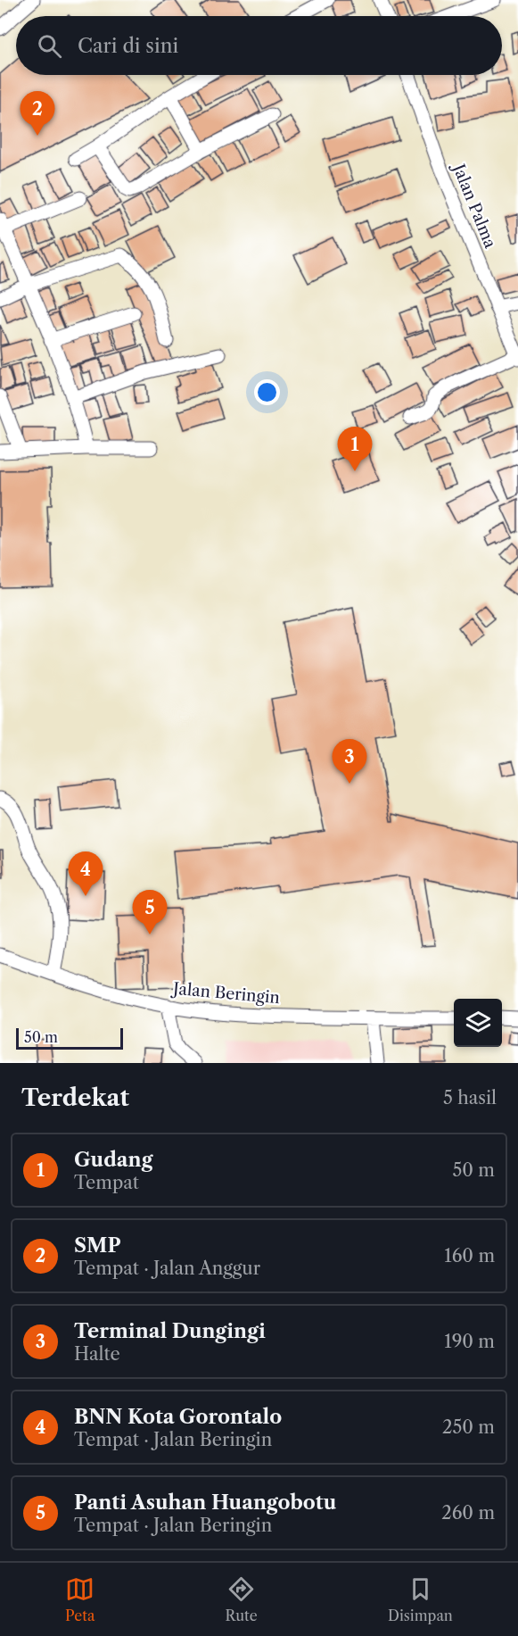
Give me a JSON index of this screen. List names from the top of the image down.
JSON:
{
  "streets": {
    "street": ["Jalan Palma", "Jalan Beringin"]
  },
  "scale_bar": "50 m",
  "page": {
    "search": "Cari di sini",
    "pins": [
      "2",
      "1",
      "3",
      "4",
      "5"
    ],
    "scale": "50 m",
    "heading": ["Terdekat", "5 hasil"],
    "list": [
      {
        "mark": "1",
        "name": "Gudang",
        "note": "Tempat",
        "value": "50 m"
      },
      {
        "mark": "2",
        "name": "SMP",
        "note": "Tempat · Jalan Anggur",
        "value": "160 m"
      },
      {
        "mark": "3",
        "name": "Terminal Dungingi",
        "note": "Halte",
        "value": "190 m"
      },
      {
        "mark": "4",
        "name": "BNN Kota Gorontalo",
        "note": "Tempat · Jalan Beringin",
        "value": "250 m"
      },
      {
        "mark": "5",
        "name": "Panti Asuhan Huangobotu",
        "note": "Tempat · Jalan Beringin",
        "value": "260 m"
      }
    ],
    "nav": ["Peta", "Rute", "Disimpan"]
  }
}
